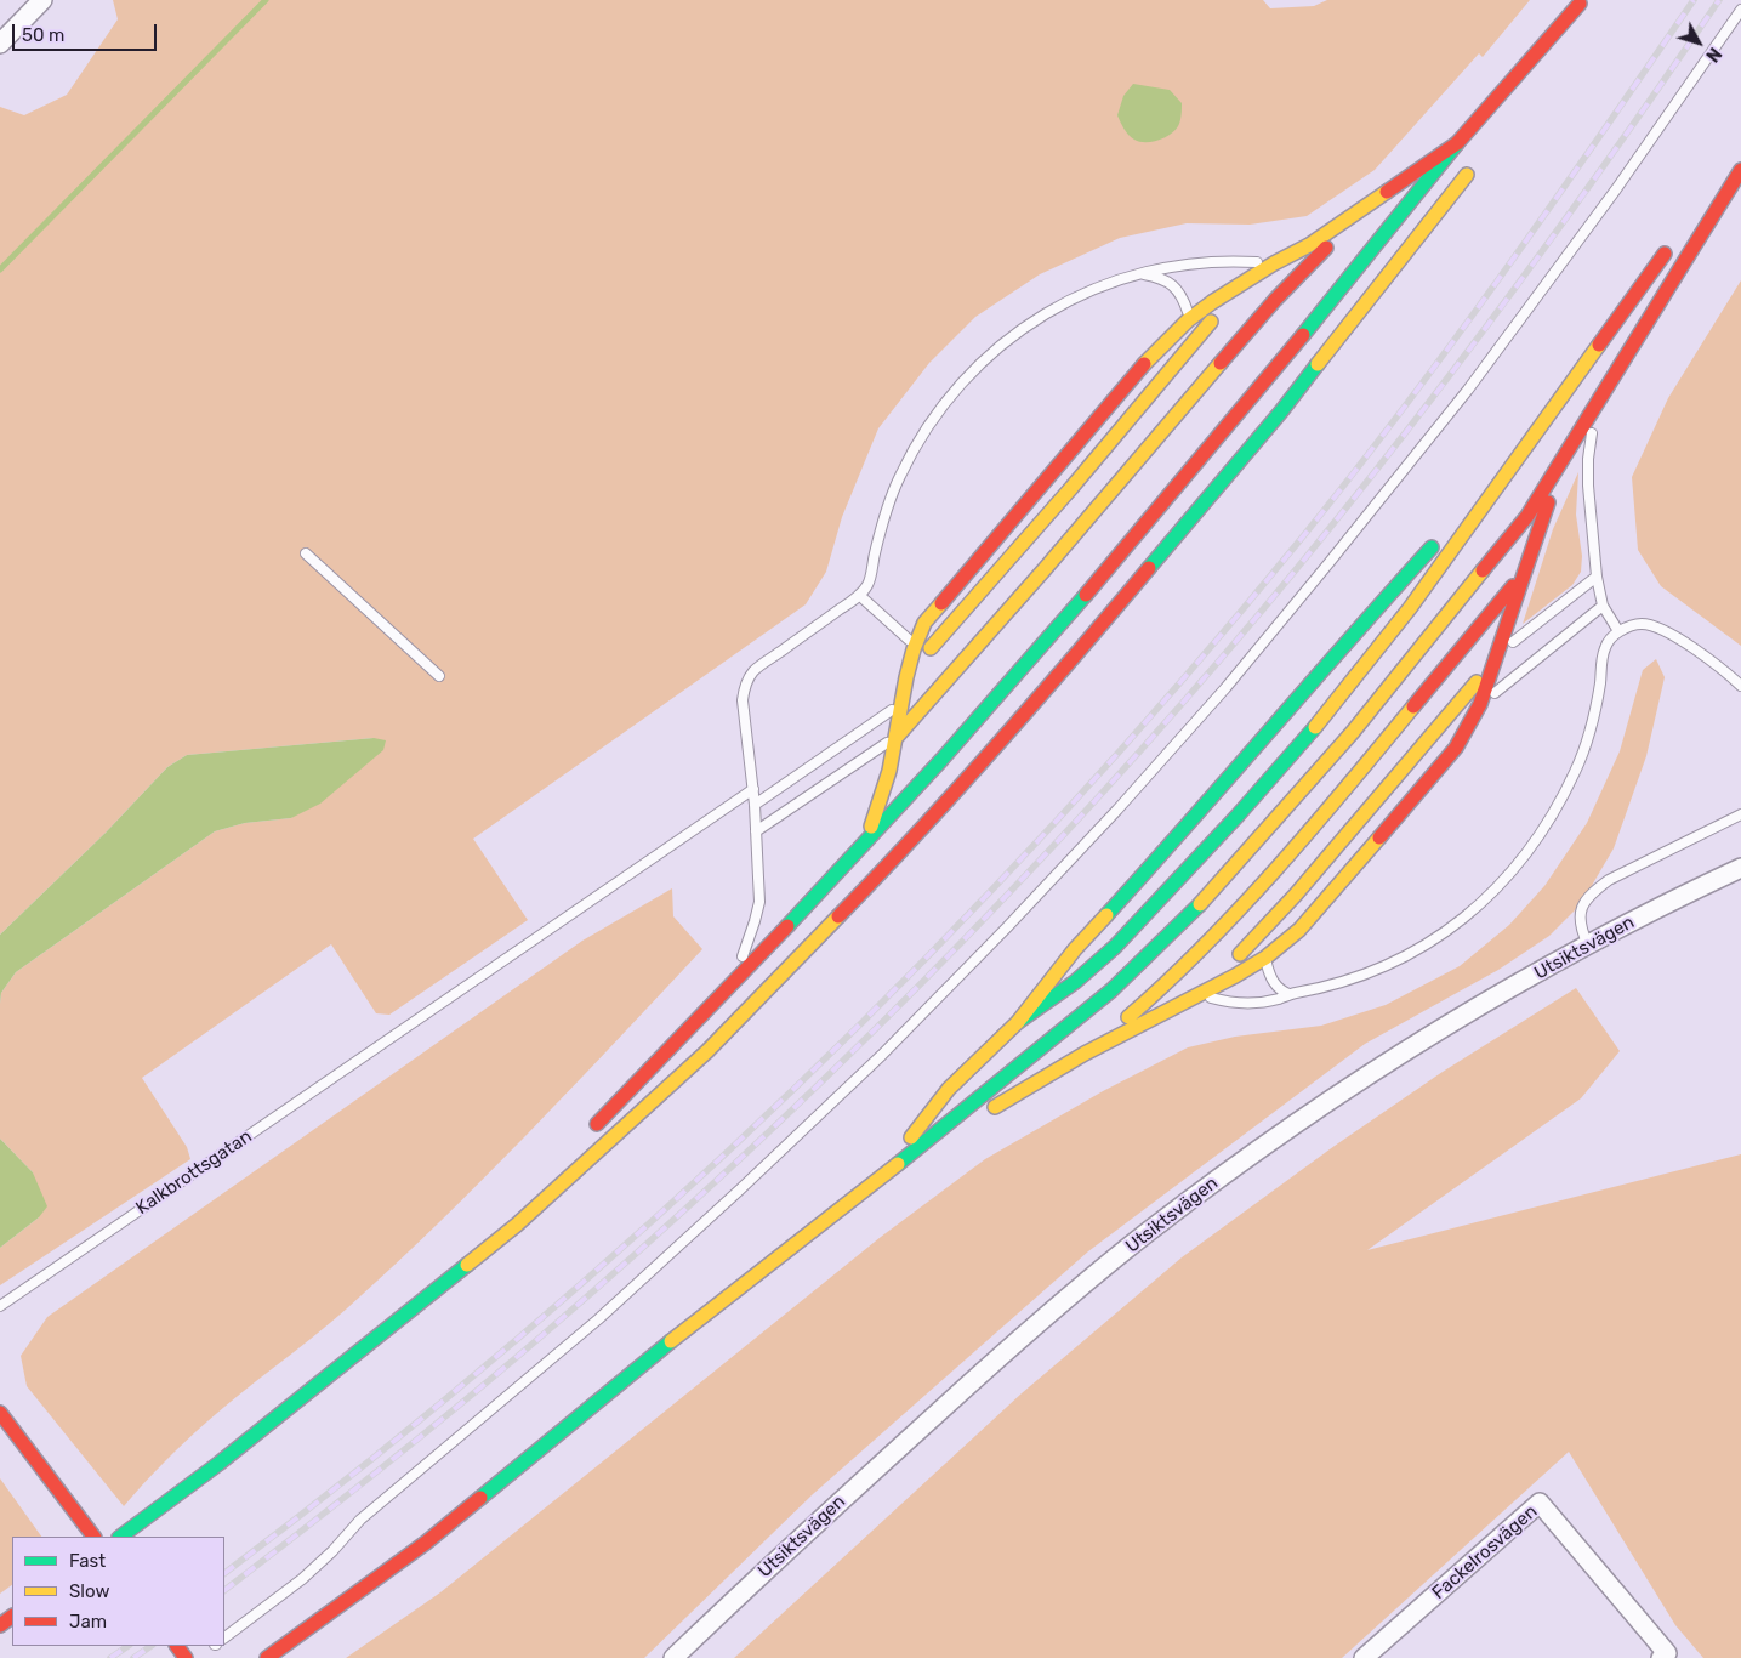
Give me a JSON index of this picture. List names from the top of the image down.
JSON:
{
  "streets": {
    "street": ["Utsiktsvägen", "Fackelrosvägen"],
    "lane": ["Kalkbrottsgatan"]
  },
  "legend": ["Fast", "Slow", "Jam"],
  "scale_bar": "50 m",
  "north": "bottom right"
}
